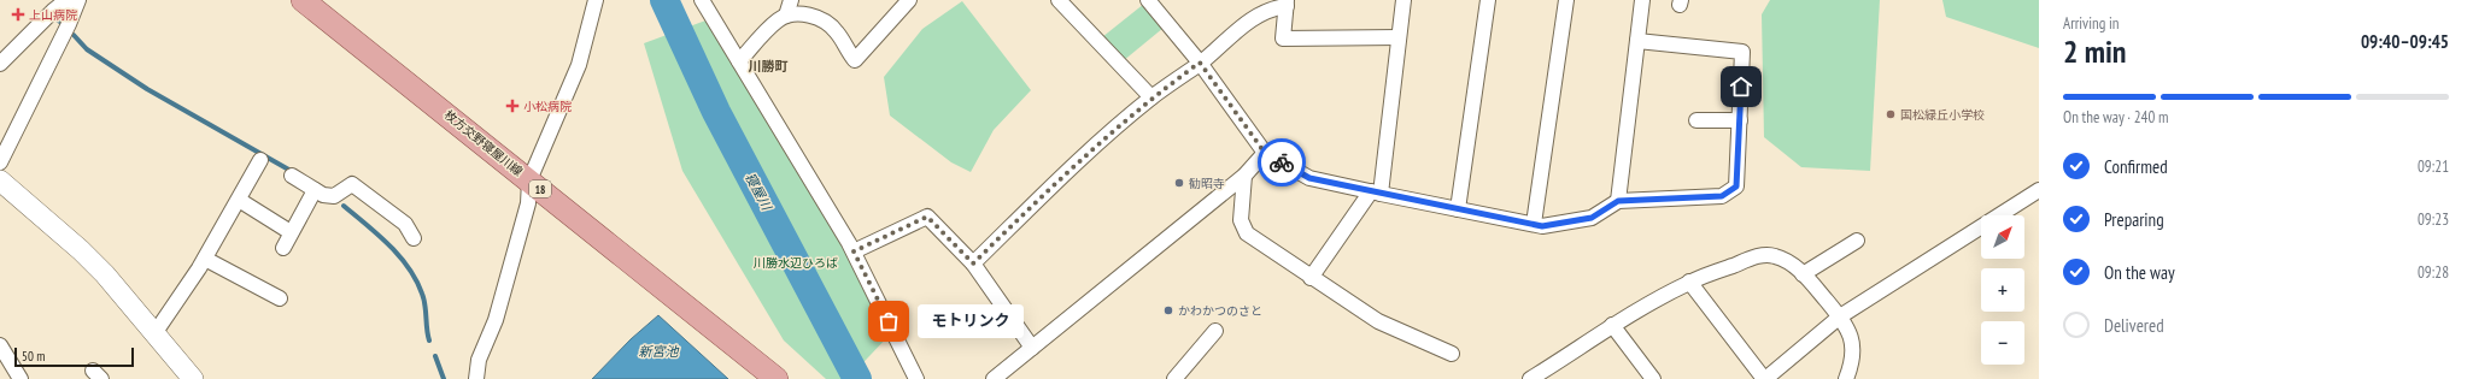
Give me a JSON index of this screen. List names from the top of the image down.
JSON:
{
  "streets": {
    "main road": ["枚方交野寝屋川線", "18"]
  },
  "districts": ["川勝町"],
  "water": ["寝屋川", "新宮池"],
  "parks": ["川勝水辺ひろば"],
  "places": {
    "health": ["上山病院", "小松病院"],
    "other": [
      "国松緑丘小学校",
      "勧昭寺",
      "かわかつのさと",
      "モトリンク"
    ]
  },
  "scale_bar": "50 m",
  "north": "top right",
  "page": {
    "heading": ["2 min", "Arriving in", "09:40–09:45"],
    "bar": "On the way · 240 m",
    "list": [
      ["Confirmed", "09:21"],
      ["Preparing", "09:23"],
      ["On the way", "09:28"],
      "Delivered"
    ],
    "map_buttons": ["+", "−"],
    "bubble": "モトリンク",
    "scale": "50 m"
  }
}
